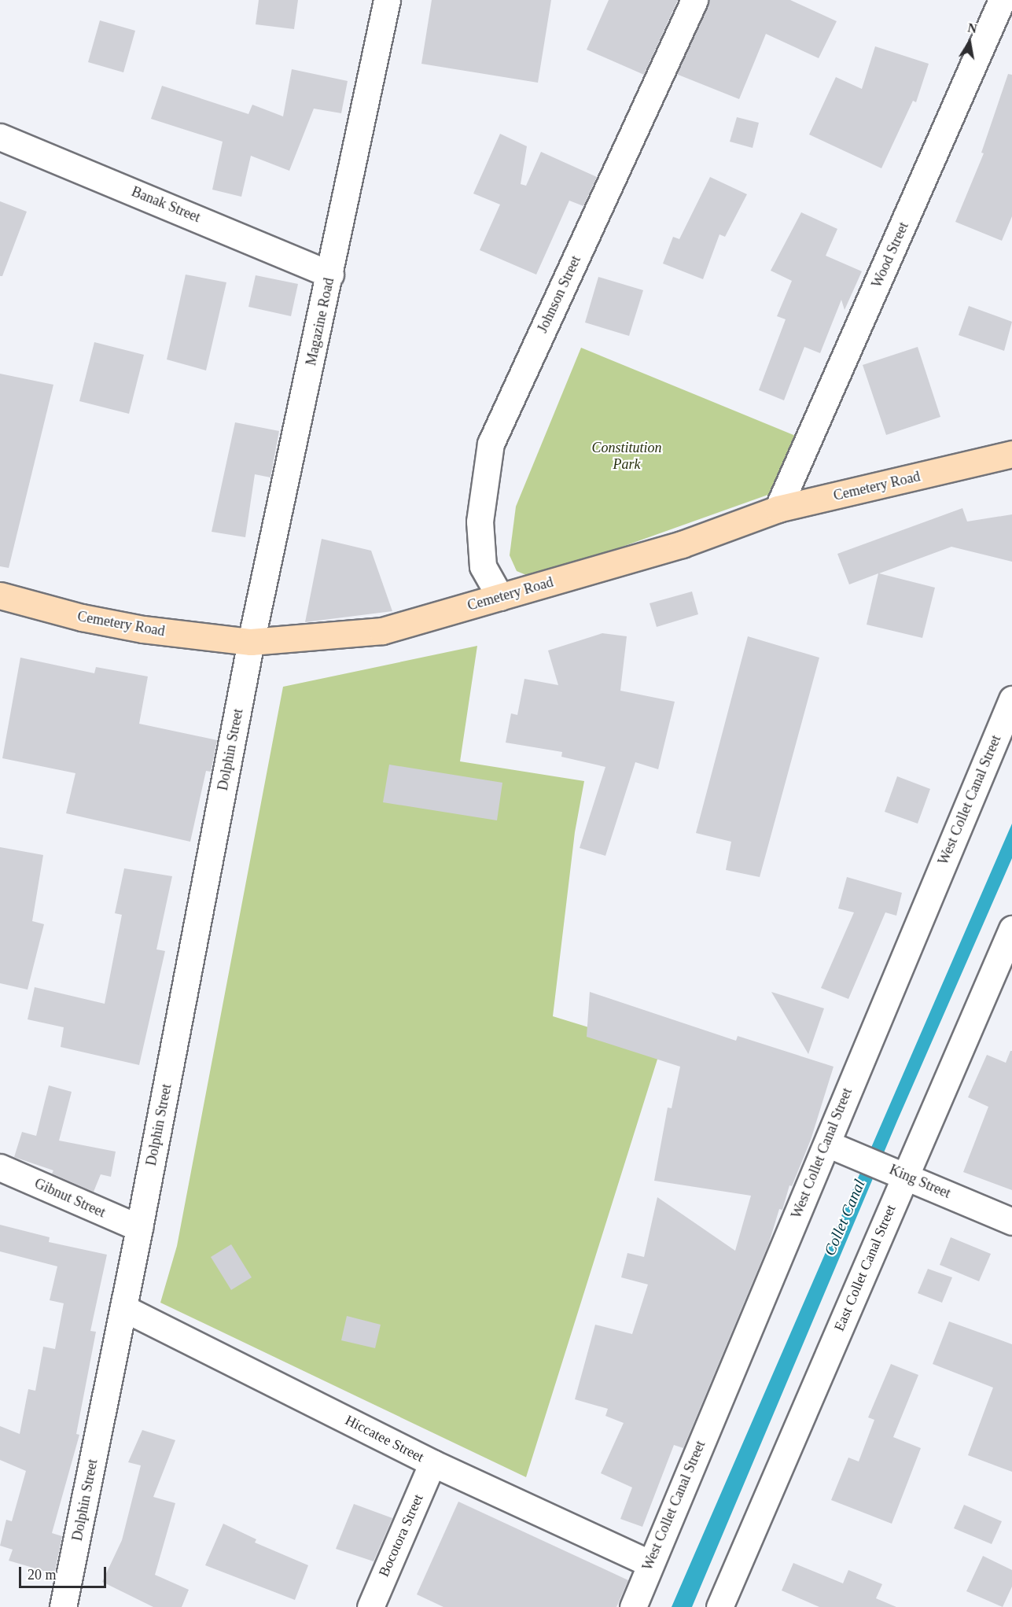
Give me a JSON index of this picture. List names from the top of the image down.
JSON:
{
  "streets": {
    "main road": ["Cemetery Road"],
    "street": [
      "Banak Street",
      "Wood Street",
      "Johnson Street",
      "Magazine Road",
      "Dolphin Street",
      "West Collet Canal Street",
      "King Street",
      "Gibnut Street",
      "East Collet Canal Street",
      "Hiccatee Street",
      "Bocotora Street"
    ]
  },
  "crossings": [
    ["Banak Street", "Magazine Road"],
    ["Wood Street", "Cemetery Road"],
    ["Johnson Street", "Cemetery Road"],
    ["Magazine Road", "Cemetery Road"],
    ["Magazine Road", "Dolphin Street"],
    ["Cemetery Road", "Dolphin Street"],
    ["Dolphin Street", "Gibnut Street"],
    ["Dolphin Street", "Hiccatee Street"],
    ["West Collet Canal Street", "King Street"],
    ["West Collet Canal Street", "Hiccatee Street"],
    ["King Street", "East Collet Canal Street"],
    ["Hiccatee Street", "Bocotora Street"]
  ],
  "water": ["Collet Canal"],
  "parks": ["Constitution Park"],
  "scale_bar": "20 m",
  "north": "top"
}
